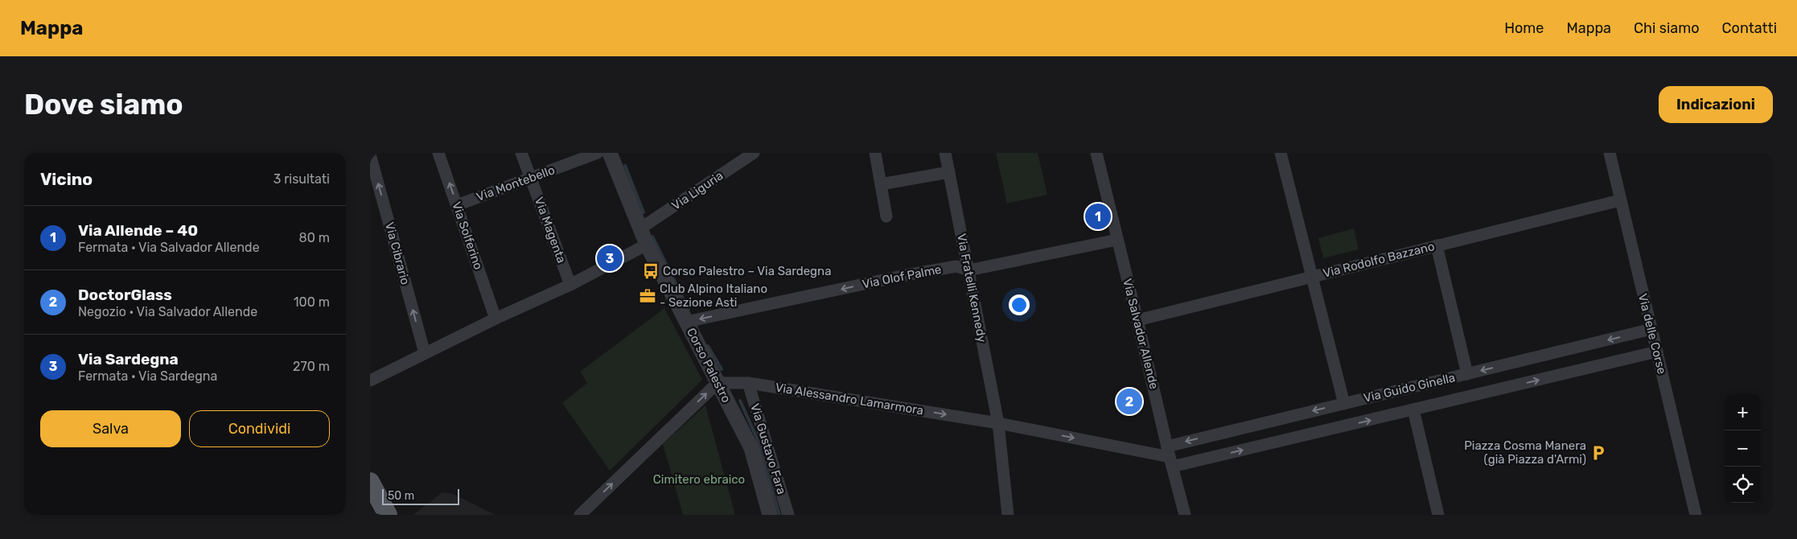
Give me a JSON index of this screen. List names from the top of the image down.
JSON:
{
  "streets": {
    "street": [
      "Via Montebello",
      "Via Liguria",
      "Via Magenta",
      "Via Solferino",
      "Via Cibrario",
      "Via Rodolfo Bazzano",
      "Via Olof Palme",
      "Via Fratelli Kennedy",
      "Via Salvador Allende",
      "Via delle Corse",
      "Corso Palestro",
      "Via Guido Ginella",
      "Via Alessandro Lamarmora",
      "Via Gustavo Fara"
    ]
  },
  "crossings": [
    ["Via Montebello", "Via Magenta"],
    ["Via Montebello", "Via Solferino"],
    ["Via Liguria", "Corso Palestro"],
    ["Via Rodolfo Bazzano", "Via Salvador Allende"],
    ["Via Rodolfo Bazzano", "Via delle Corse"],
    ["Via Olof Palme", "Via Fratelli Kennedy"],
    ["Via Olof Palme", "Via Salvador Allende"],
    ["Via Olof Palme", "Corso Palestro"],
    ["Via Fratelli Kennedy", "Via Alessandro Lamarmora"],
    ["Via Salvador Allende", "Via Guido Ginella"],
    ["Via Salvador Allende", "Via Alessandro Lamarmora"],
    ["Via delle Corse", "Via Guido Ginella"],
    ["Corso Palestro", "Via Alessandro Lamarmora"],
    ["Via Guido Ginella", "Via Alessandro Lamarmora"],
    ["Via Alessandro Lamarmora", "Via Gustavo Fara"]
  ],
  "one_way": ["Via Cibrario", "Via Olof Palme", "Via Alessandro Lamarmora"],
  "parks": ["Cimitero ebraico"],
  "places": {
    "bus stop": ["Corso Palestro – Via Sardegna"],
    "office": ["Club Alpino Italiano - Sezione Asti"],
    "parking": ["Piazza Cosma Manera (già Piazza d'Armi)"]
  },
  "scale_bar": "50 m",
  "page": {
    "header": "Mappa",
    "nav": [
      "Home",
      "Mappa",
      "Chi siamo",
      "Contatti"
    ],
    "buttons": [
      "Indicazioni",
      ["Salva", "Condividi"]
    ],
    "title": "Dove siamo",
    "heading": ["Vicino", "3 risultati"],
    "pins": ["1", "3", "2"],
    "list": [
      {
        "mark": "1",
        "name": "Via Allende – 40",
        "note": "Fermata · Via Salvador Allende",
        "value": "80 m"
      },
      {
        "mark": "2",
        "name": "DoctorGlass",
        "note": "Negozio · Via Salvador Allende",
        "value": "100 m"
      },
      {
        "mark": "3",
        "name": "Via Sardegna",
        "note": "Fermata · Via Sardegna",
        "value": "270 m"
      }
    ],
    "map_buttons": ["+", "−"],
    "scale": "50 m"
  }
}
